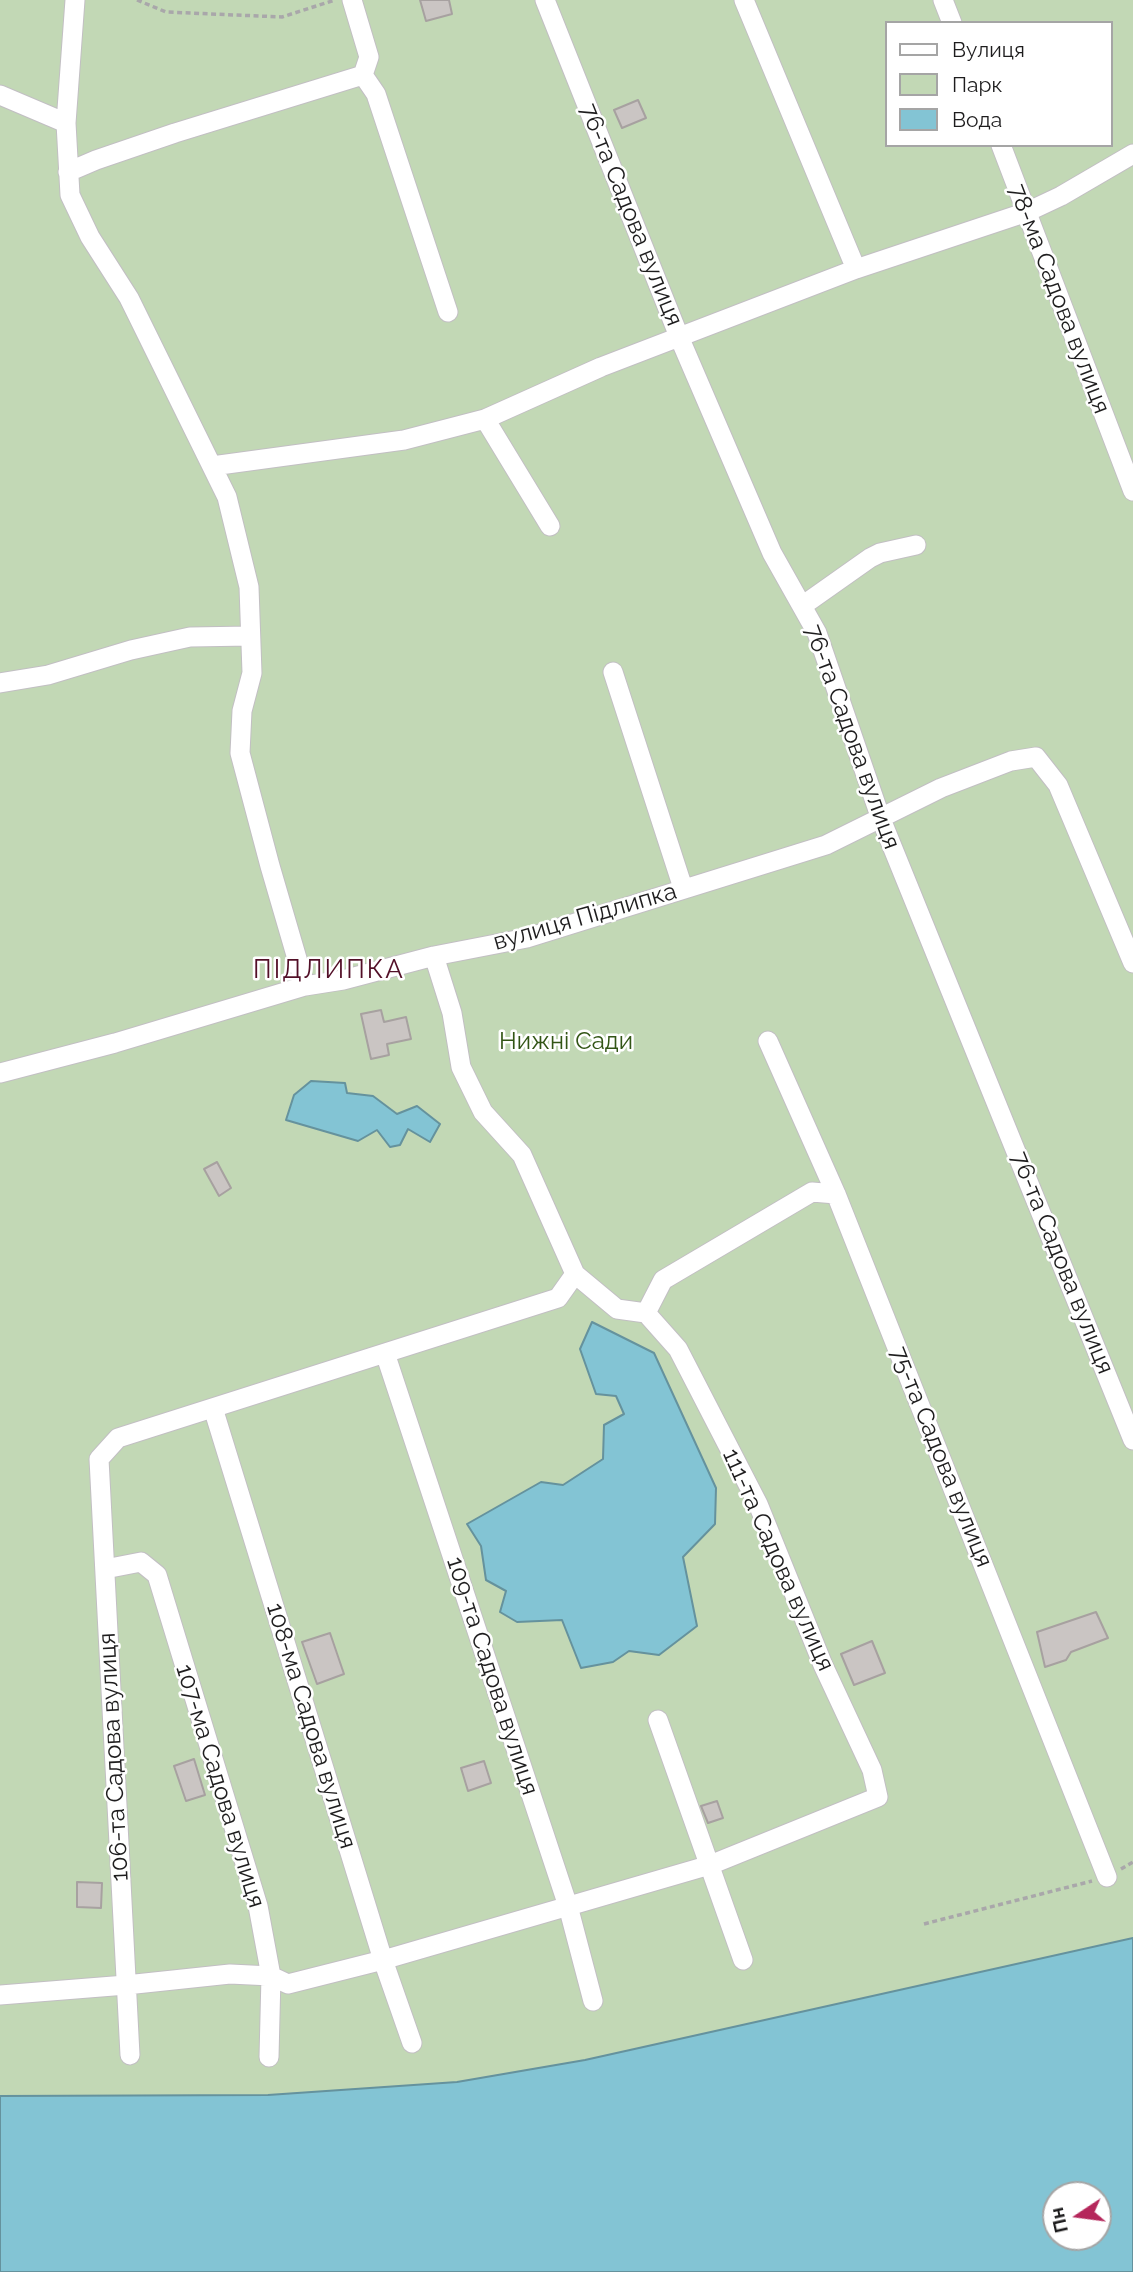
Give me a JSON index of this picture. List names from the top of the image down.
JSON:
{
  "streets": {
    "street": [
      "76-та Садова вулиця",
      "78-ма Садова вулиця",
      "вулиця Підлипка",
      "75-та Садова вулиця",
      "111-та Садова вулиця",
      "109-та Садова вулиця",
      "108-ма Садова вулиця",
      "106-та Садова вулиця",
      "107-ма Садова вулиця"
    ]
  },
  "crossings": [
    ["76-та Садова вулиця", "вулиця Підлипка"],
    ["108-ма Садова вулиця", "106-та Садова вулиця"],
    ["106-та Садова вулиця", "107-ма Садова вулиця"]
  ],
  "districts": ["ПІДЛИПКА"],
  "parks": ["Нижні Сади"],
  "legend": ["Вулиця", "Парк", "Вода"],
  "north": "left"
}
